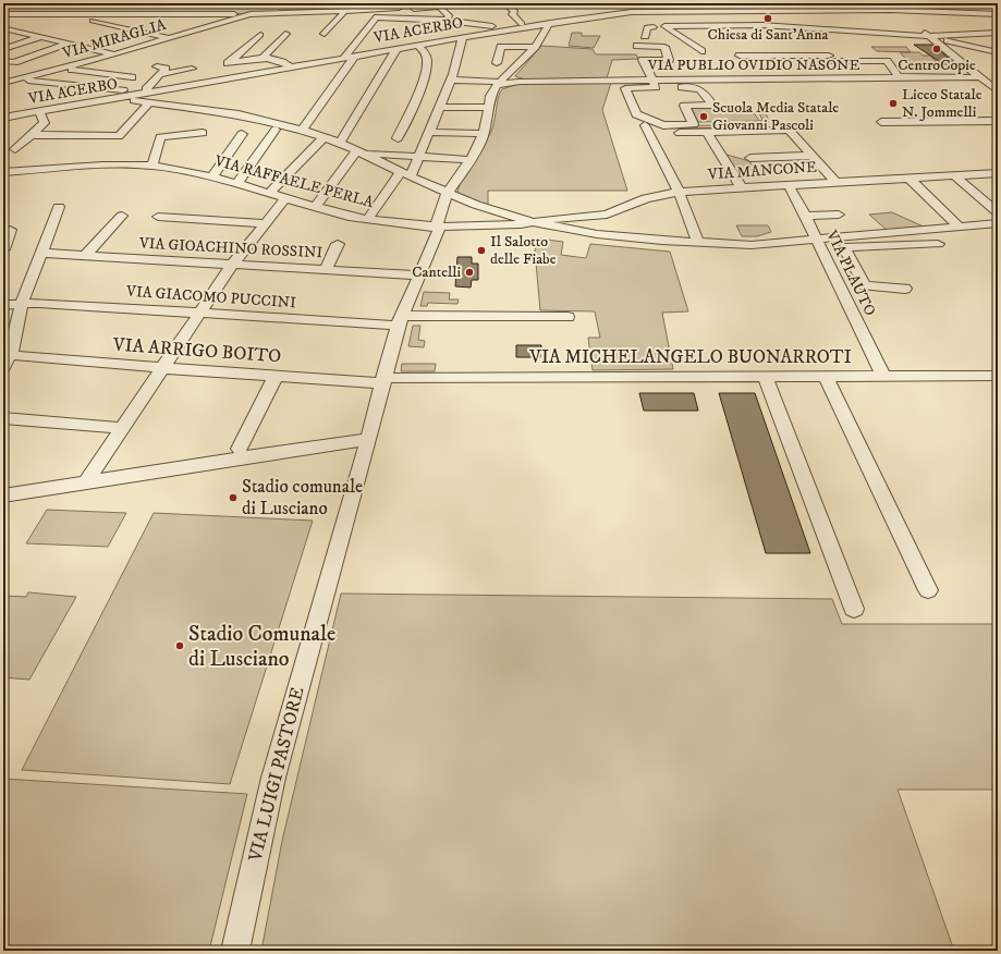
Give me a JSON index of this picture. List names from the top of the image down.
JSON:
{
  "streets": {
    "street": [
      "VIA ACERBO",
      "VIA MIRAGLIA",
      "VIA PUBLIO OVIDIO NASONE",
      "VIA MANCONE",
      "VIA RAFFAELE PERLA",
      "VIA GIOACHINO ROSSINI",
      "VIA PLAUTO",
      "VIA GIACOMO PUCCINI",
      "VIA ARRIGO BOITO",
      "VIA MICHELANGELO BUONARROTI",
      "VIA LUIGI PASTORE"
    ]
  },
  "crossings": [
    ["VIA PUBLIO OVIDIO NASONE", "VIA LUIGI PASTORE"],
    ["VIA MANCONE", "VIA RAFFAELE PERLA"],
    ["VIA MANCONE", "VIA PLAUTO"],
    ["VIA RAFFAELE PERLA", "VIA LUIGI PASTORE"],
    ["VIA GIOACHINO ROSSINI", "VIA LUIGI PASTORE"],
    ["VIA PLAUTO", "VIA MICHELANGELO BUONARROTI"],
    ["VIA GIACOMO PUCCINI", "VIA LUIGI PASTORE"],
    ["VIA ARRIGO BOITO", "VIA MICHELANGELO BUONARROTI"],
    ["VIA ARRIGO BOITO", "VIA LUIGI PASTORE"],
    ["VIA MICHELANGELO BUONARROTI", "VIA LUIGI PASTORE"]
  ],
  "places": [
    "Chiesa di Sant'Anna",
    "CentroCopie",
    "Liceo Statale N. Jommelli",
    "Scuola Media Statale Giovanni Pascoli",
    "Il Salotto delle Fiabe",
    "Cantelli",
    "Stadio comunale di Lusciano",
    "Stadio Comunale di Lusciano"
  ]
}
